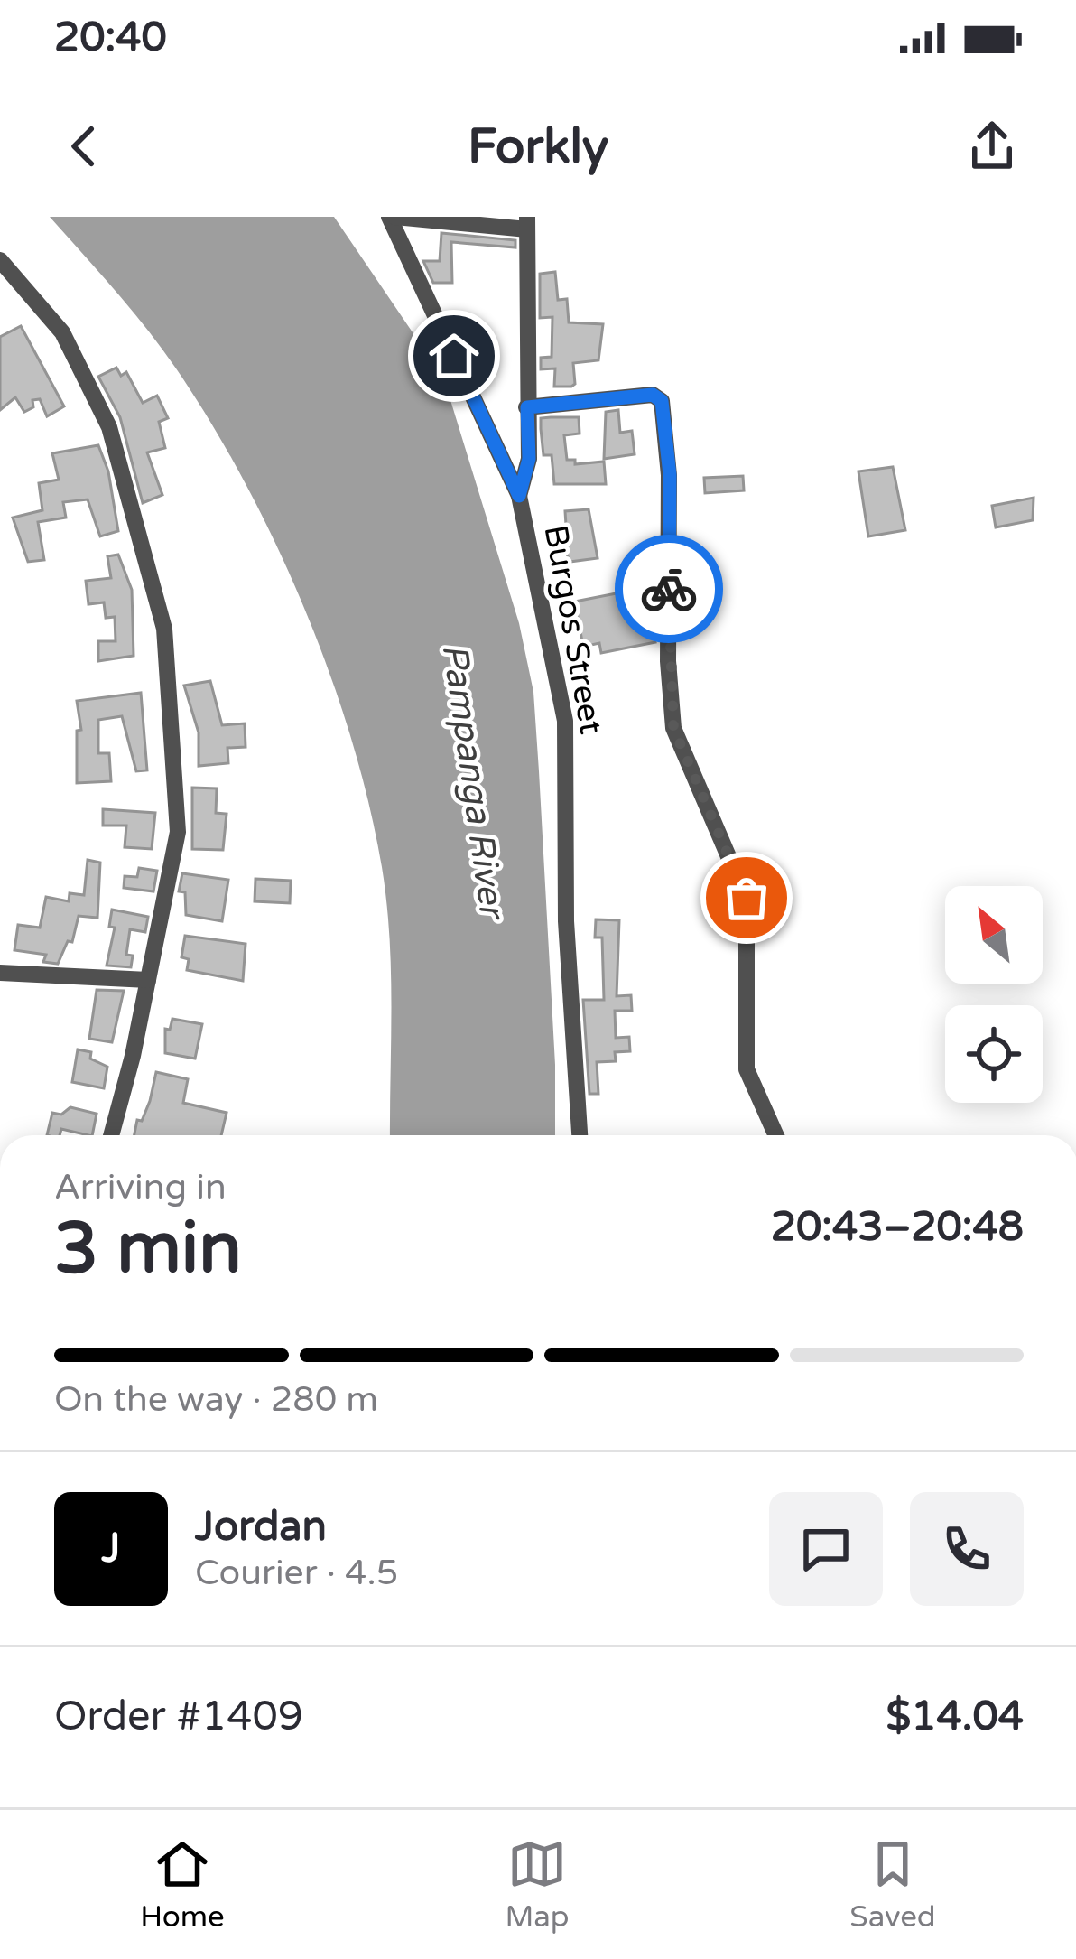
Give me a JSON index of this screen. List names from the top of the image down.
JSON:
{
  "streets": {
    "street": ["Burgos Street"]
  },
  "water": ["Pampanga River"],
  "north": "top left",
  "page": {
    "status": "20:40",
    "header": "Forkly",
    "heading": ["3 min", "Arriving in", "20:43–20:48"],
    "panel": [
      "Jordan",
      "Courier · 4.5",
      "Order #1409",
      "$14.04"
    ],
    "bar": "On the way · 280 m",
    "round": "J",
    "tabs": ["Home", "Map", "Saved"]
  }
}
